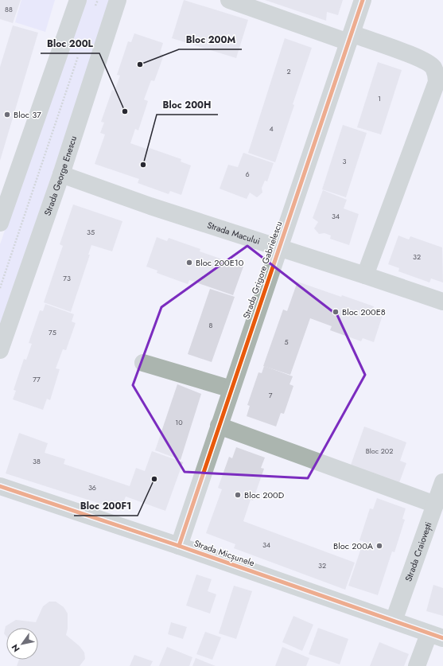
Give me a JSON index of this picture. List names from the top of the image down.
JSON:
{
  "streets": {
    "street": [
      "Strada George Enescu",
      "Strada Macului",
      "Strada Grigore Gabrielescu",
      "Strada Craiovești",
      "Strada Micșunele"
    ]
  },
  "crossings": [
    ["Strada George Enescu", "Strada Macului"],
    ["Strada Macului", "Strada Grigore Gabrielescu"],
    ["Strada Grigore Gabrielescu", "Strada Micșunele"],
    ["Strada Craiovești", "Strada Micșunele"]
  ],
  "places": [
    "Bloc 200M",
    "Bloc 200L",
    "Bloc 37",
    "Bloc 200H",
    "Bloc 200E10",
    "Bloc 200E8",
    "Bloc 200F1",
    "Bloc 200D",
    "Bloc 200A"
  ],
  "house_numbers": [
    "88",
    "2",
    "1",
    "4",
    "3",
    "6",
    "34",
    "35",
    "32",
    "73",
    "8",
    "75",
    "5",
    "77",
    "7",
    "10",
    "Bloc 202",
    "38",
    "36",
    "34",
    "32"
  ],
  "north": "bottom left"
}
